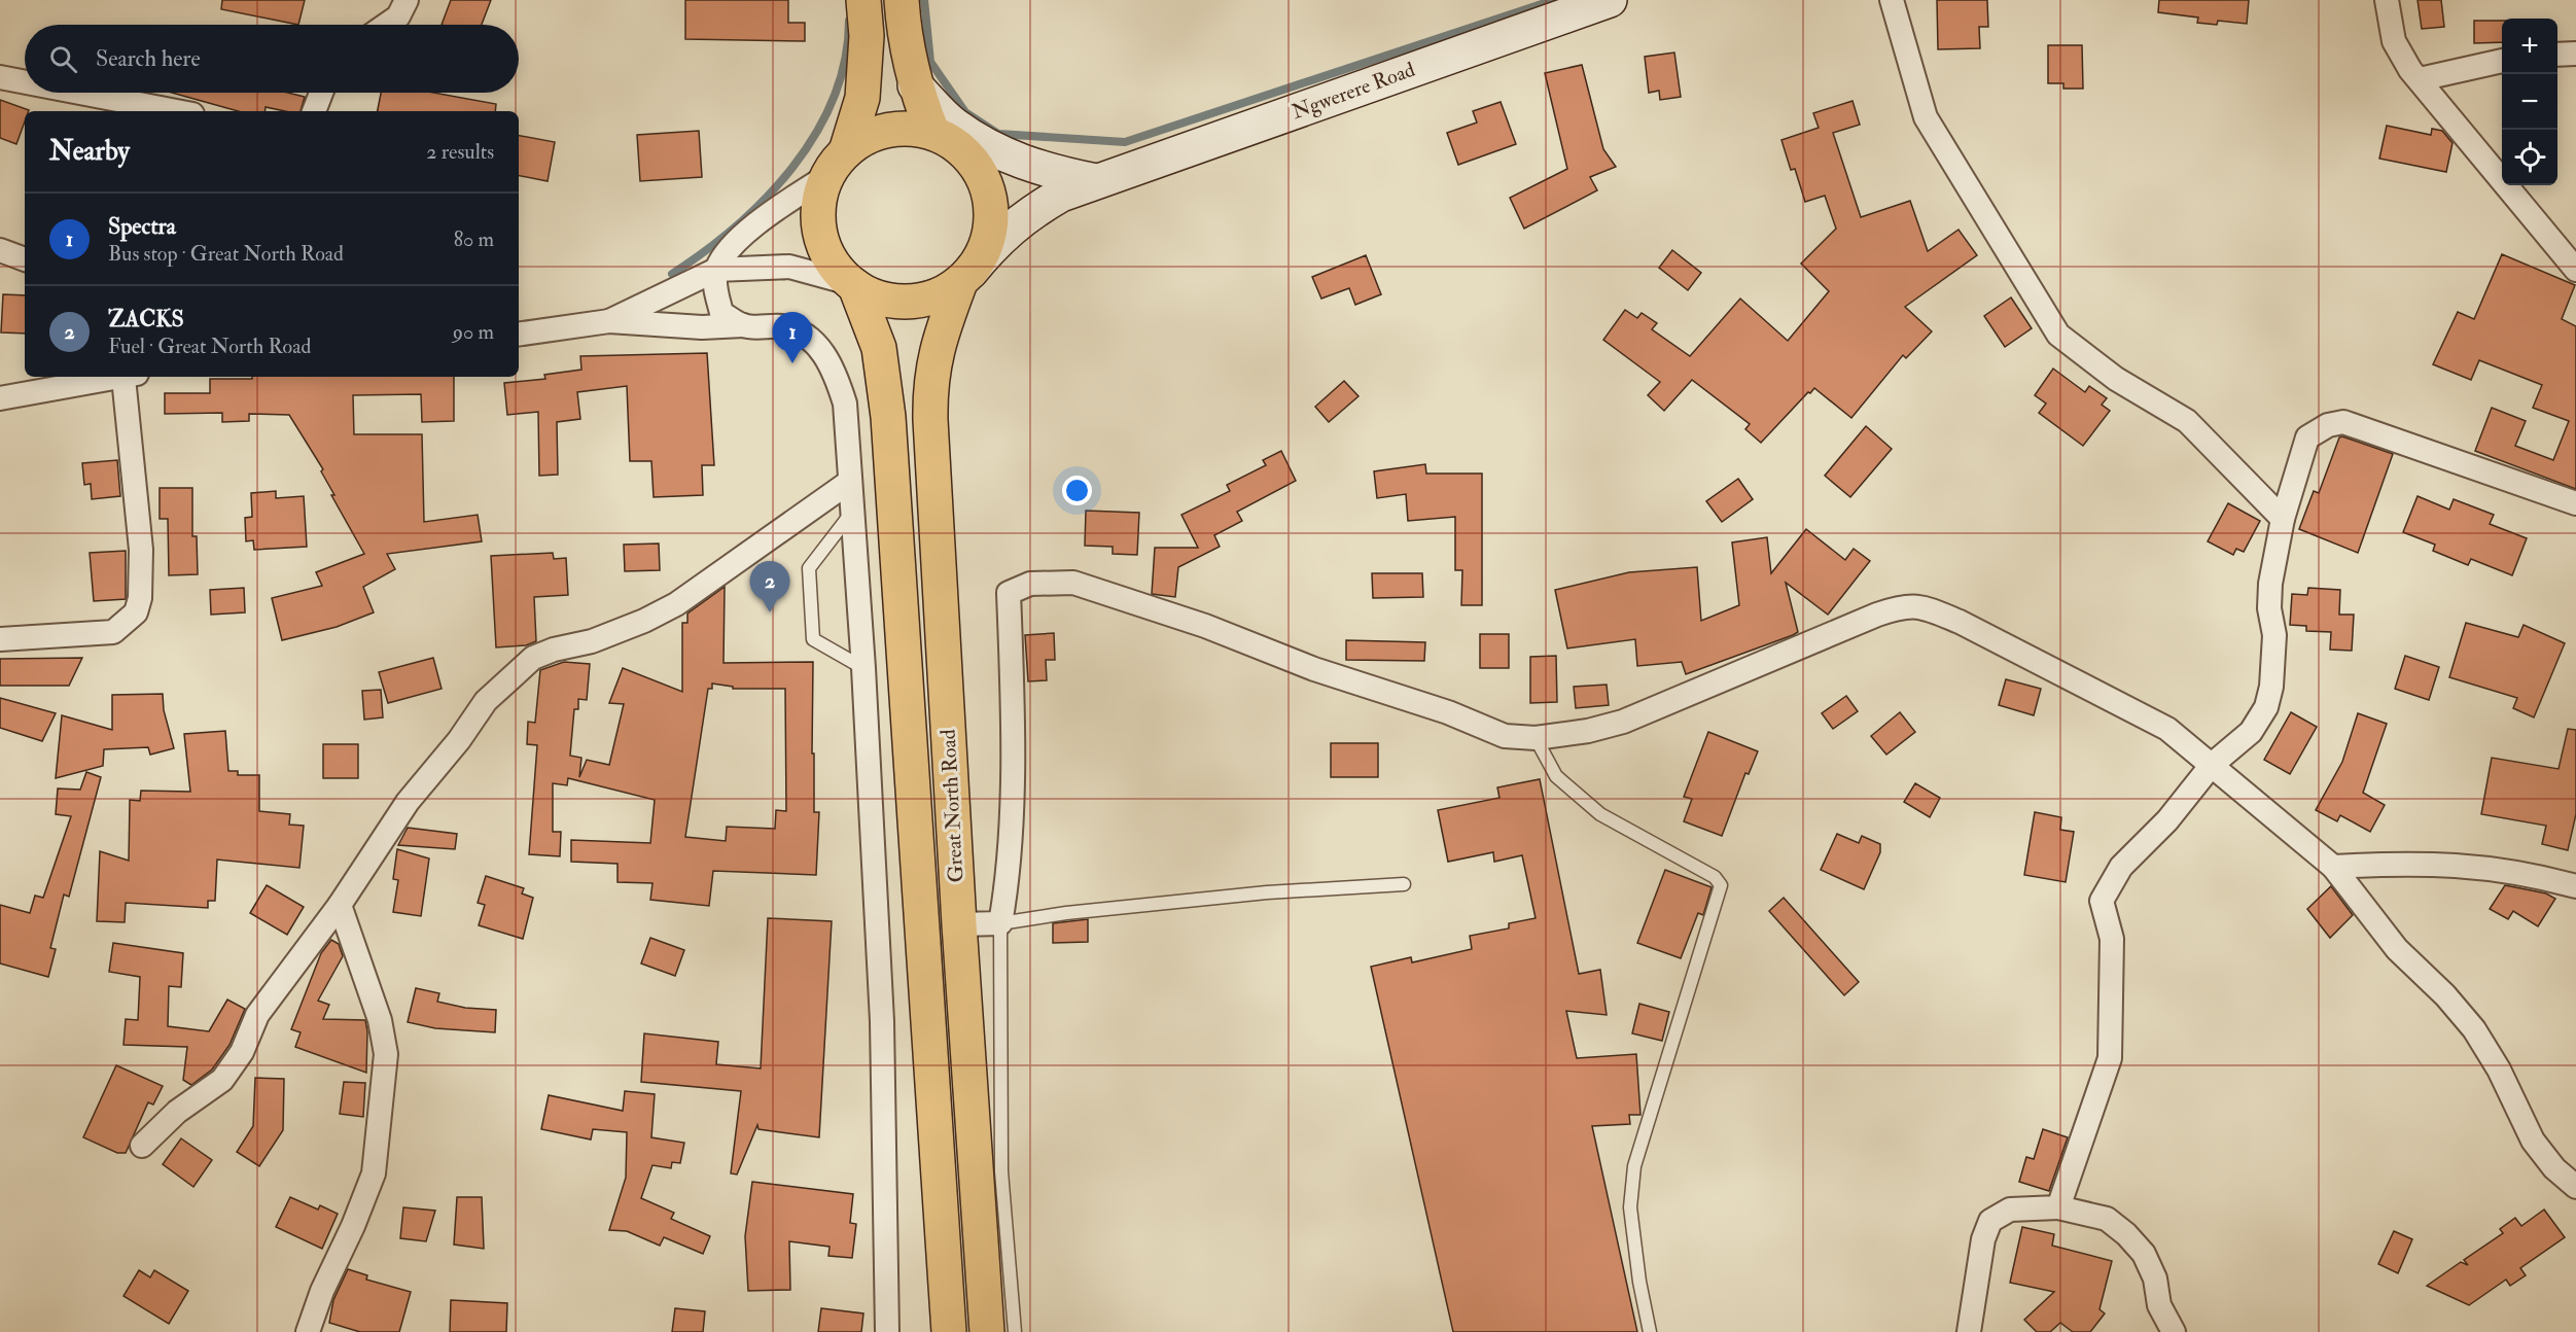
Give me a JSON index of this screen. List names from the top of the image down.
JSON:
{
  "streets": {
    "main road": ["Ngwerere Road", "Great North Road"]
  },
  "crossings": [
    ["Ngwerere Road", "Great North Road"]
  ],
  "page": {
    "map_buttons": ["+", "−"],
    "search": "Search here",
    "heading": ["Nearby", "2 results"],
    "list": [
      {
        "mark": "1",
        "name": "Spectra",
        "note": "Bus stop · Great North Road",
        "value": "80 m"
      },
      {
        "mark": "2",
        "name": "ZACKS",
        "note": "Fuel · Great North Road",
        "value": "90 m"
      }
    ],
    "pins": ["1", "2"]
  }
}
